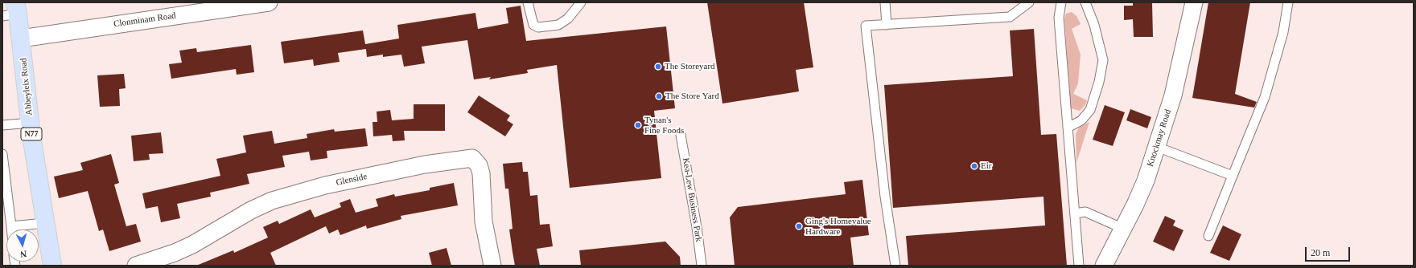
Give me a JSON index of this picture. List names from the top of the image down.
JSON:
{
  "streets": {
    "main road": ["Abbeyleix Road", "N77"],
    "street": ["Clonminam Road", "Knockmay Road", "Glenside"],
    "lane": ["Kea-Lew Business Park"]
  },
  "crossings": [
    ["Clonminam Road", "Abbeyleix Road"]
  ],
  "places": [
    "The Storeyard",
    "The Store Yard",
    "Tynan's Fine Foods",
    "Eir",
    "Ging's Homevalue Hardware"
  ],
  "scale_bar": "20 m",
  "north": "bottom"
}
